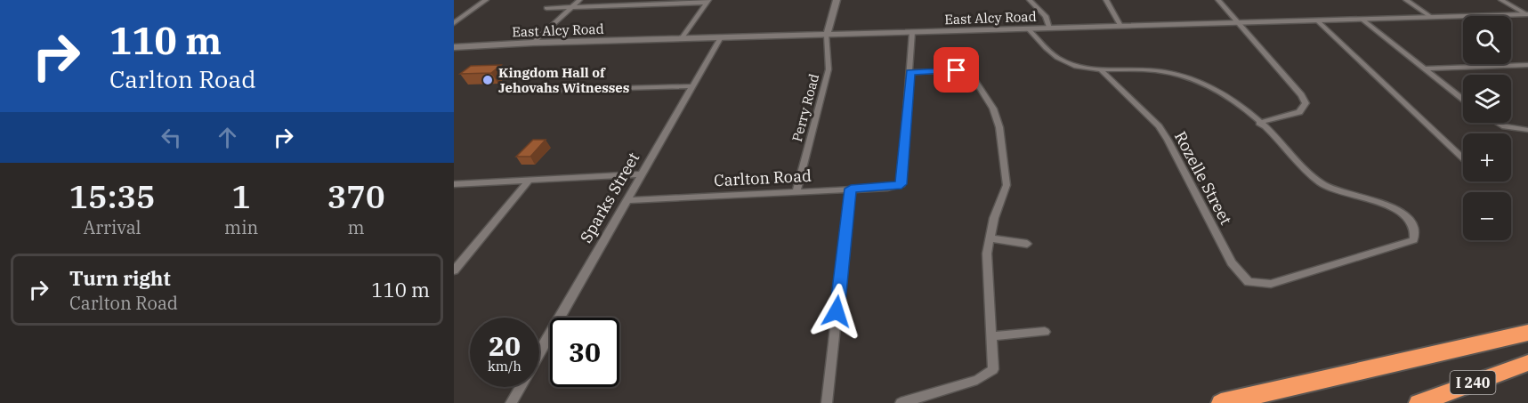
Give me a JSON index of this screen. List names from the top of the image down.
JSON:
{
  "streets": {
    "highway": ["I 240"],
    "street": [
      "East Alcy Road",
      "Perry Road",
      "Carlton Road",
      "Rozelle Street",
      "Sparks Street"
    ]
  },
  "crossings": [
    ["East Alcy Road", "Perry Road"],
    ["East Alcy Road", "Sparks Street"],
    ["Perry Road", "Carlton Road"],
    ["Carlton Road", "Sparks Street"]
  ],
  "places": ["Kingdom Hall of Jehovahs Witnesses"],
  "page": {
    "turn": ["110 m", "Carlton Road"],
    "map_buttons": ["+", "−"],
    "eta": [
      "15:35",
      "Arrival",
      "1",
      "min",
      "370",
      "m"
    ],
    "list": [
      {
        "name": "Turn right",
        "note": "Carlton Road",
        "value": "110 m"
      }
    ],
    "speed": "20 km/h",
    "limit": "30"
  }
}
